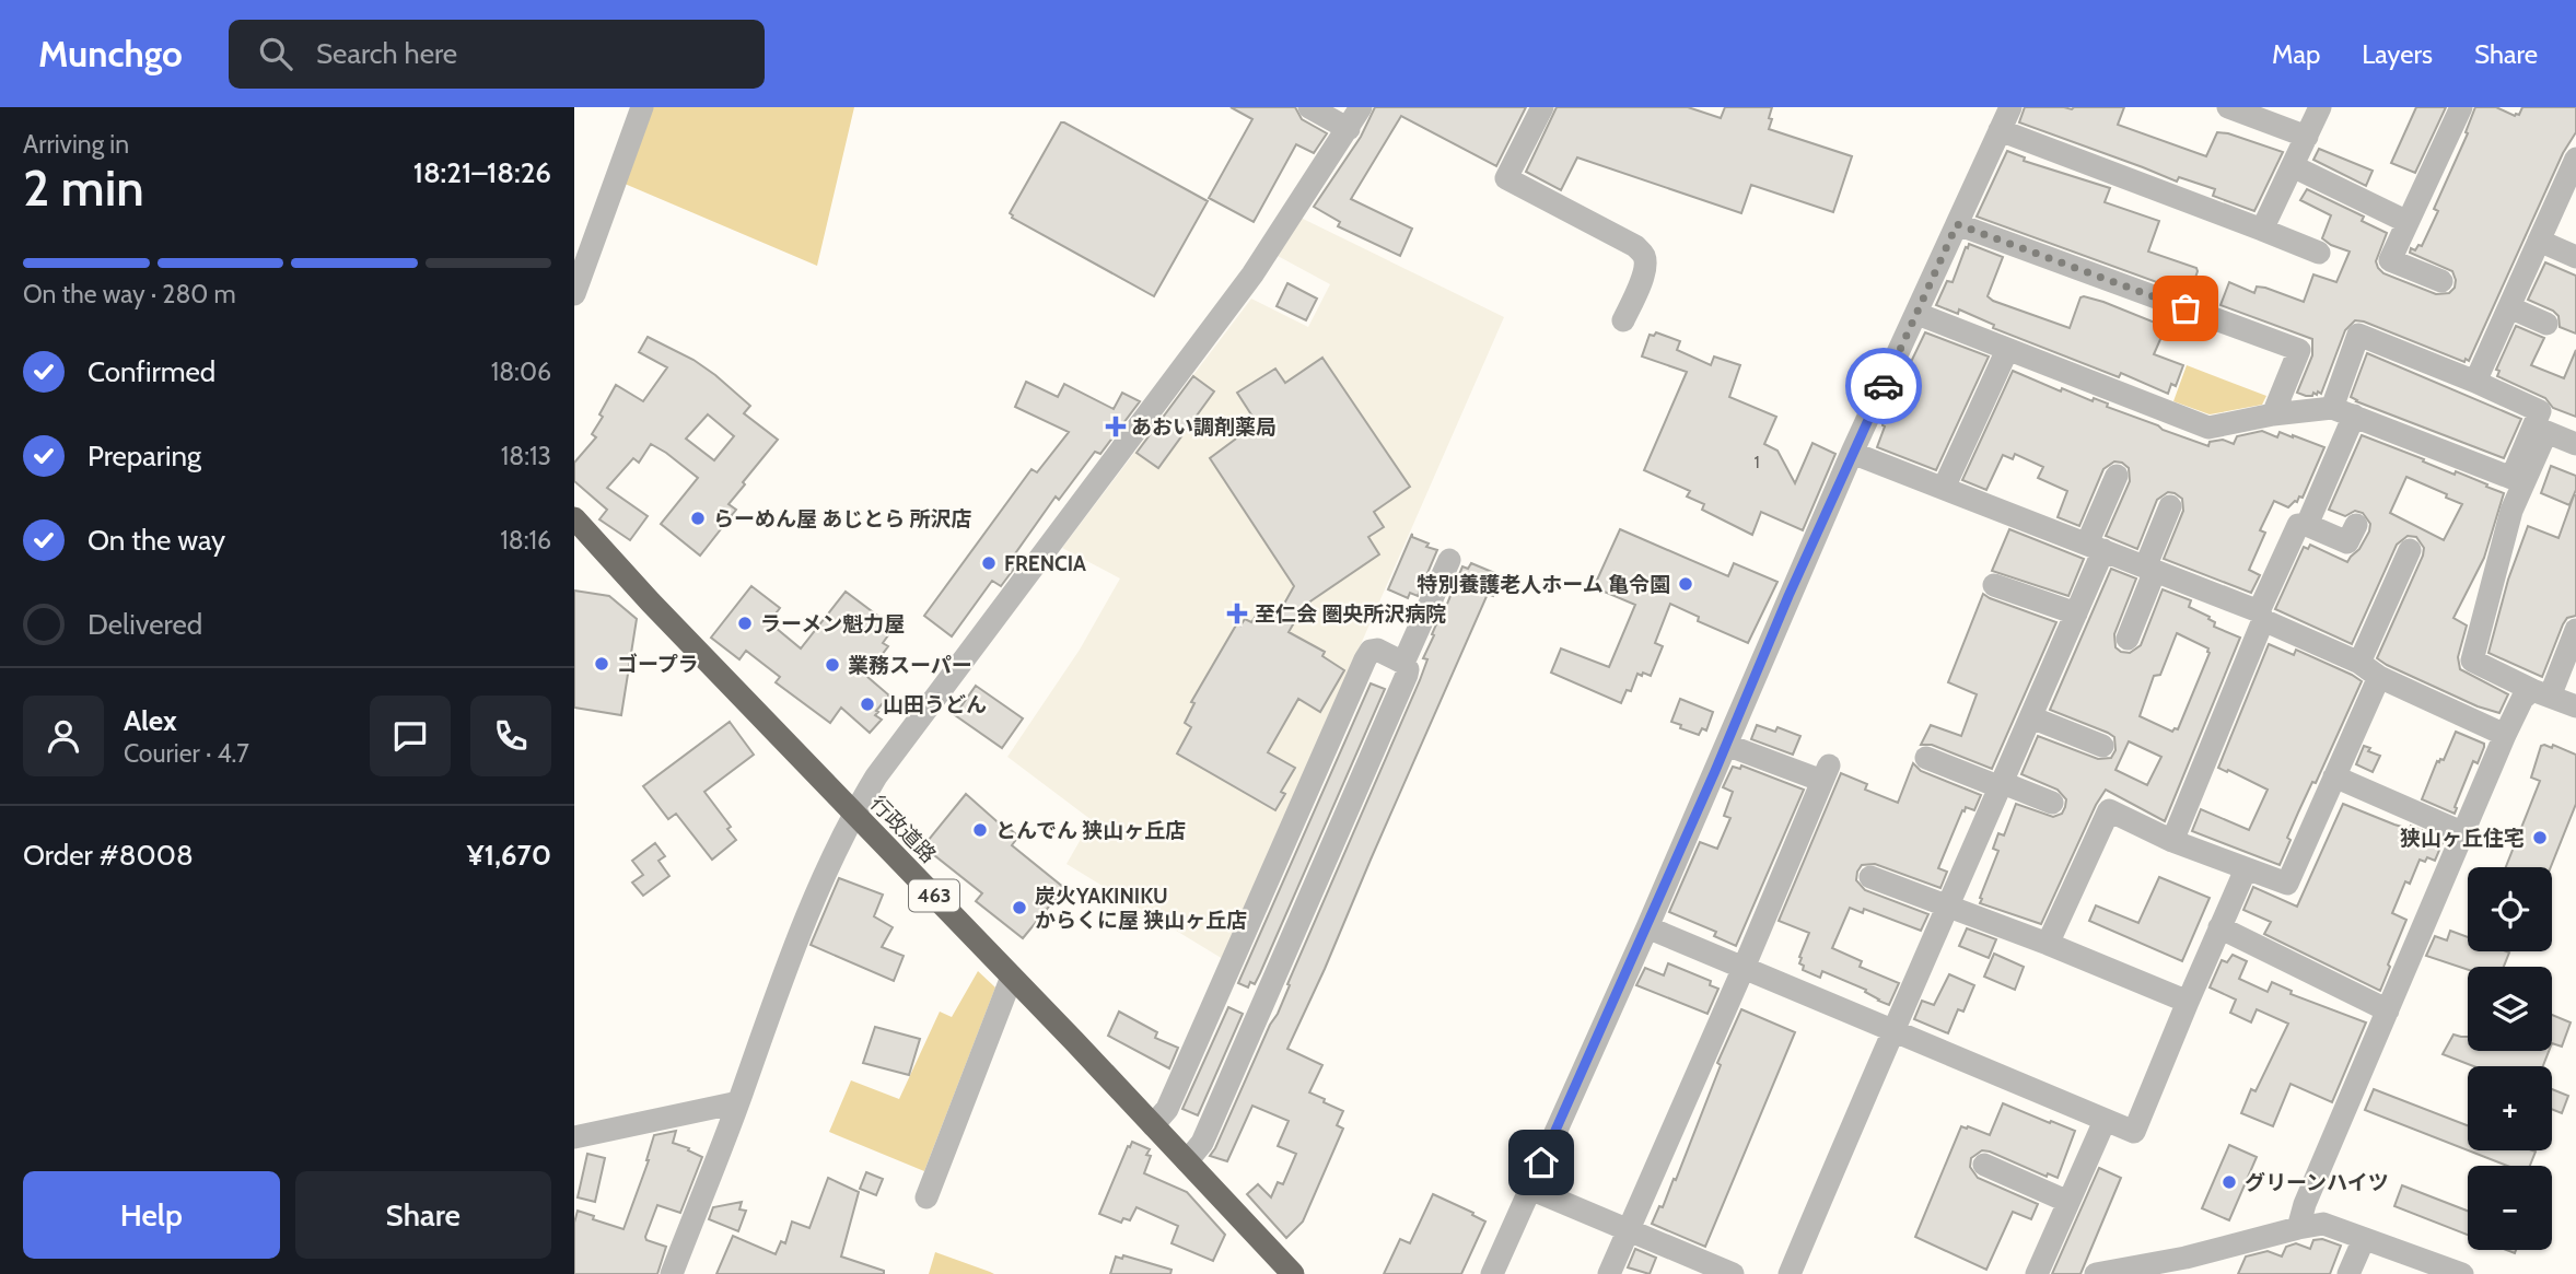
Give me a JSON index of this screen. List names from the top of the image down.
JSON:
{
  "streets": {
    "highway": ["行政道路", "463"]
  },
  "places": {
    "health": ["あおい調剤薬局", "至仁会 圏央所沢病院"],
    "other": [
      "らーめん屋 あじとら 所沢店",
      "FRENCIA",
      "特別養護老人ホーム 亀令園",
      "ラーメン魁力屋",
      "ゴープラ",
      "業務スーパー",
      "山田うどん",
      "とんでん 狭山ヶ丘店",
      "狭山ヶ丘住宅",
      "炭火YAKINIKU からくに屋 狭山ヶ丘店",
      "グリーンハイツ"
    ]
  },
  "house_numbers": ["1"],
  "page": {
    "header": "Munchgo",
    "search": "Search here",
    "nav": ["Map", "Layers", "Share"],
    "heading": ["2 min", "Arriving in", "18:21–18:26"],
    "panel": [
      "Alex",
      "Courier · 4.7",
      "Order #8008",
      "¥1,670"
    ],
    "bar": "On the way · 280 m",
    "list": [
      ["Confirmed", "18:06"],
      ["Preparing", "18:13"],
      ["On the way", "18:16"],
      "Delivered"
    ],
    "map_buttons": ["+", "−"],
    "buttons": ["Help", "Share"]
  }
}
